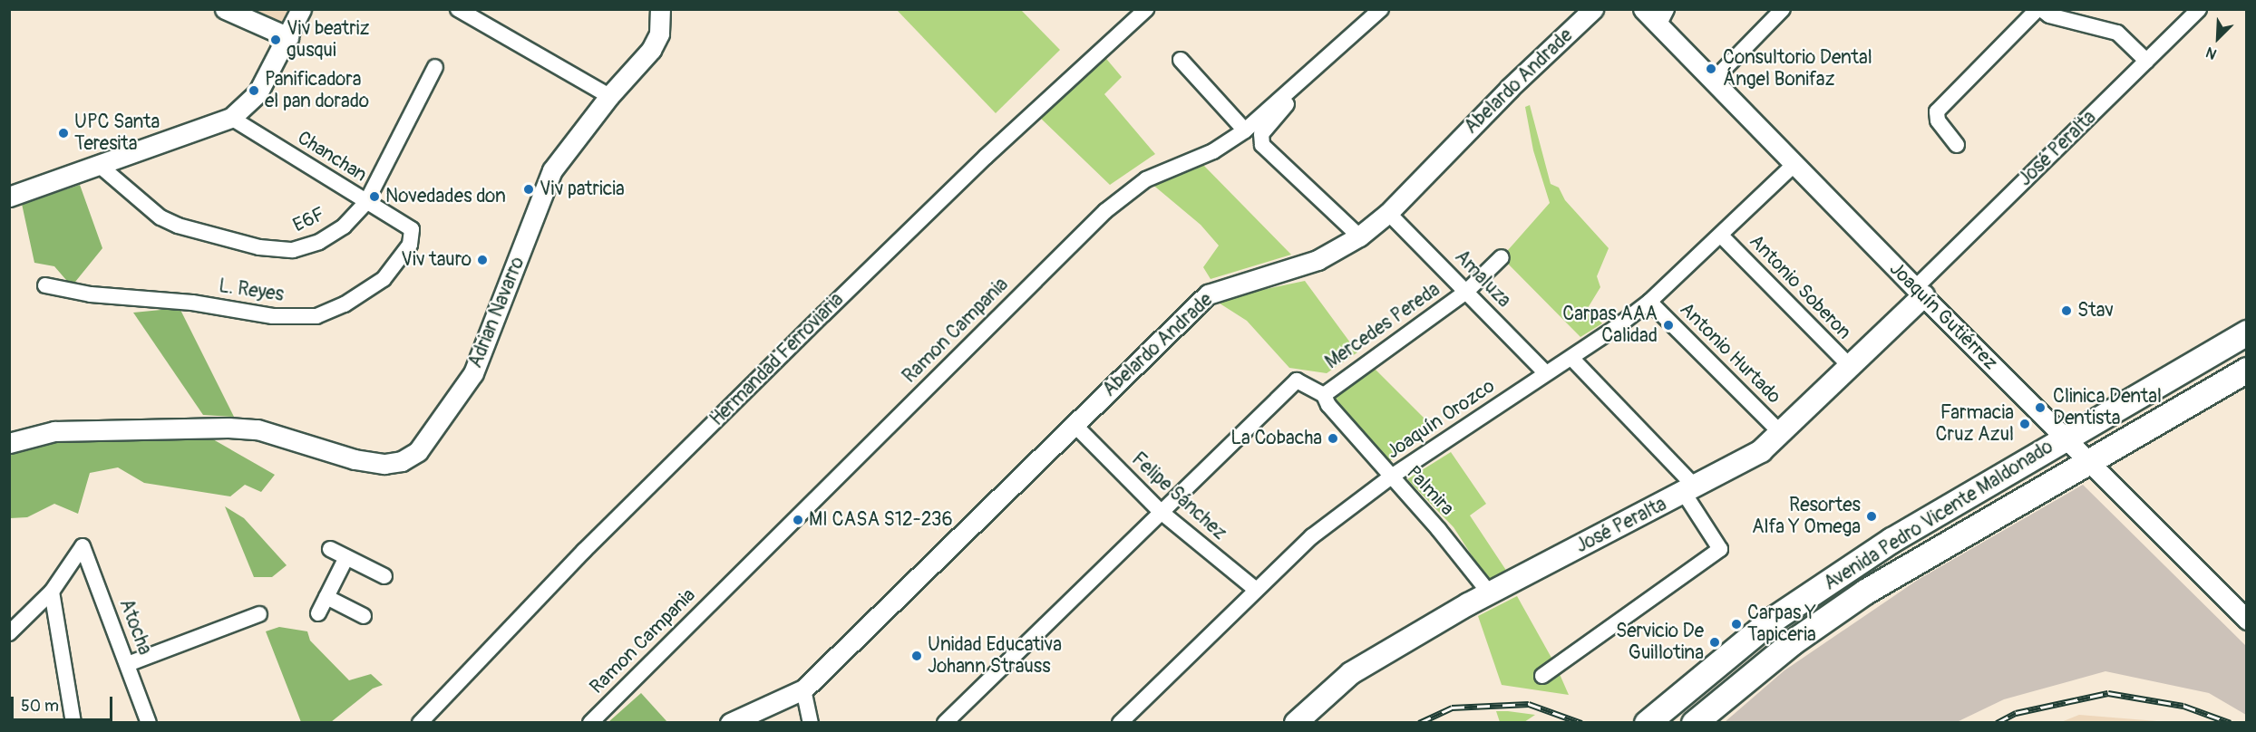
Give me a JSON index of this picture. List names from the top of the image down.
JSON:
{
  "streets": {
    "main road": ["José Peralta", "Avenida Pedro Vicente Maldonado"],
    "street": [
      "Abelardo Andrade",
      "Chanchan",
      "E6F",
      "Amaluza",
      "Antonio Soberon",
      "L. Reyes",
      "Adrian Navarro",
      "Joaquín Gutiérrez",
      "Mercedes Pereda",
      "Ramon Campania",
      "Antonio Hurtado",
      "Hermandad Ferroviaria",
      "Joaquín Orozco",
      "Palmira",
      "Felipe Sánchez",
      "Atocha"
    ]
  },
  "crossings": [
    ["Abelardo Andrade", "Amaluza"],
    ["José Peralta", "Antonio Soberon"],
    ["José Peralta", "Joaquín Gutiérrez"],
    ["José Peralta", "Antonio Hurtado"],
    ["José Peralta", "Palmira"],
    ["Chanchan", "E6F"],
    ["Chanchan", "L. Reyes"],
    ["Amaluza", "Mercedes Pereda"],
    ["Amaluza", "Joaquín Orozco"],
    ["Antonio Soberon", "Joaquín Orozco"],
    ["Joaquín Gutiérrez", "Joaquín Orozco"],
    ["Joaquín Gutiérrez", "Avenida Pedro Vicente Maldonado"],
    ["Mercedes Pereda", "Palmira"],
    ["Antonio Hurtado", "Joaquín Orozco"],
    ["Joaquín Orozco", "Palmira"],
    ["Joaquín Orozco", "Felipe Sánchez"],
    ["Palmira", "Felipe Sánchez"]
  ],
  "places": [
    "Viv beatriz gusqui",
    "Consultorio Dental Ángel Bonifaz",
    "Panificadora el pan dorado",
    "UPC Santa Teresita",
    "Viv patricia",
    "Novedades don",
    "Viv tauro",
    "Stav",
    "Carpas AAA Calidad",
    "Clinica Dental Dentista",
    "Farmacia Cruz Azul",
    "La Cobacha",
    "Resortes Alfa Y Omega",
    "MI CASA S12-236",
    "Carpas Y Tapiceria",
    "Servicio De Guillotina",
    "Unidad Educativa Johann Strauss"
  ],
  "scale_bar": "50 m",
  "north": "bottom left"
}
